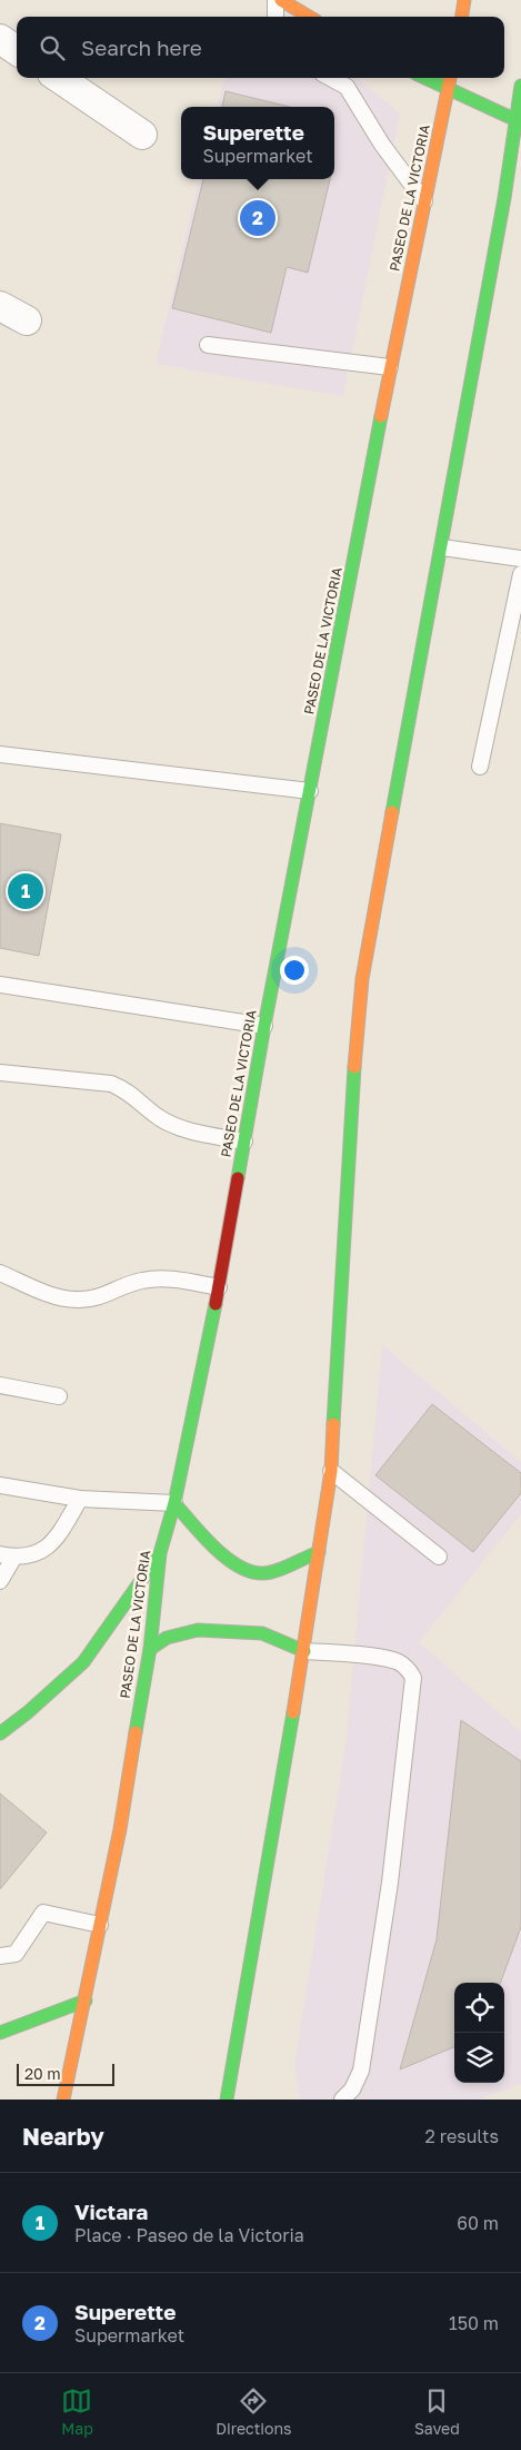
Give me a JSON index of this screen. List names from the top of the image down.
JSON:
{
  "streets": {
    "main road": ["PASEO DE LA VICTORIA"]
  },
  "scale_bar": "20 m",
  "page": {
    "search": "Search here",
    "popup": ["Superette", "Supermarket"],
    "pins": ["2", "1"],
    "scale": "20 m",
    "heading": ["Nearby", "2 results"],
    "list": [
      {
        "mark": "1",
        "name": "Victara",
        "note": "Place · Paseo de la Victoria",
        "value": "60 m"
      },
      {
        "mark": "2",
        "name": "Superette",
        "note": "Supermarket",
        "value": "150 m"
      }
    ],
    "nav": ["Map", "Directions", "Saved"]
  }
}
